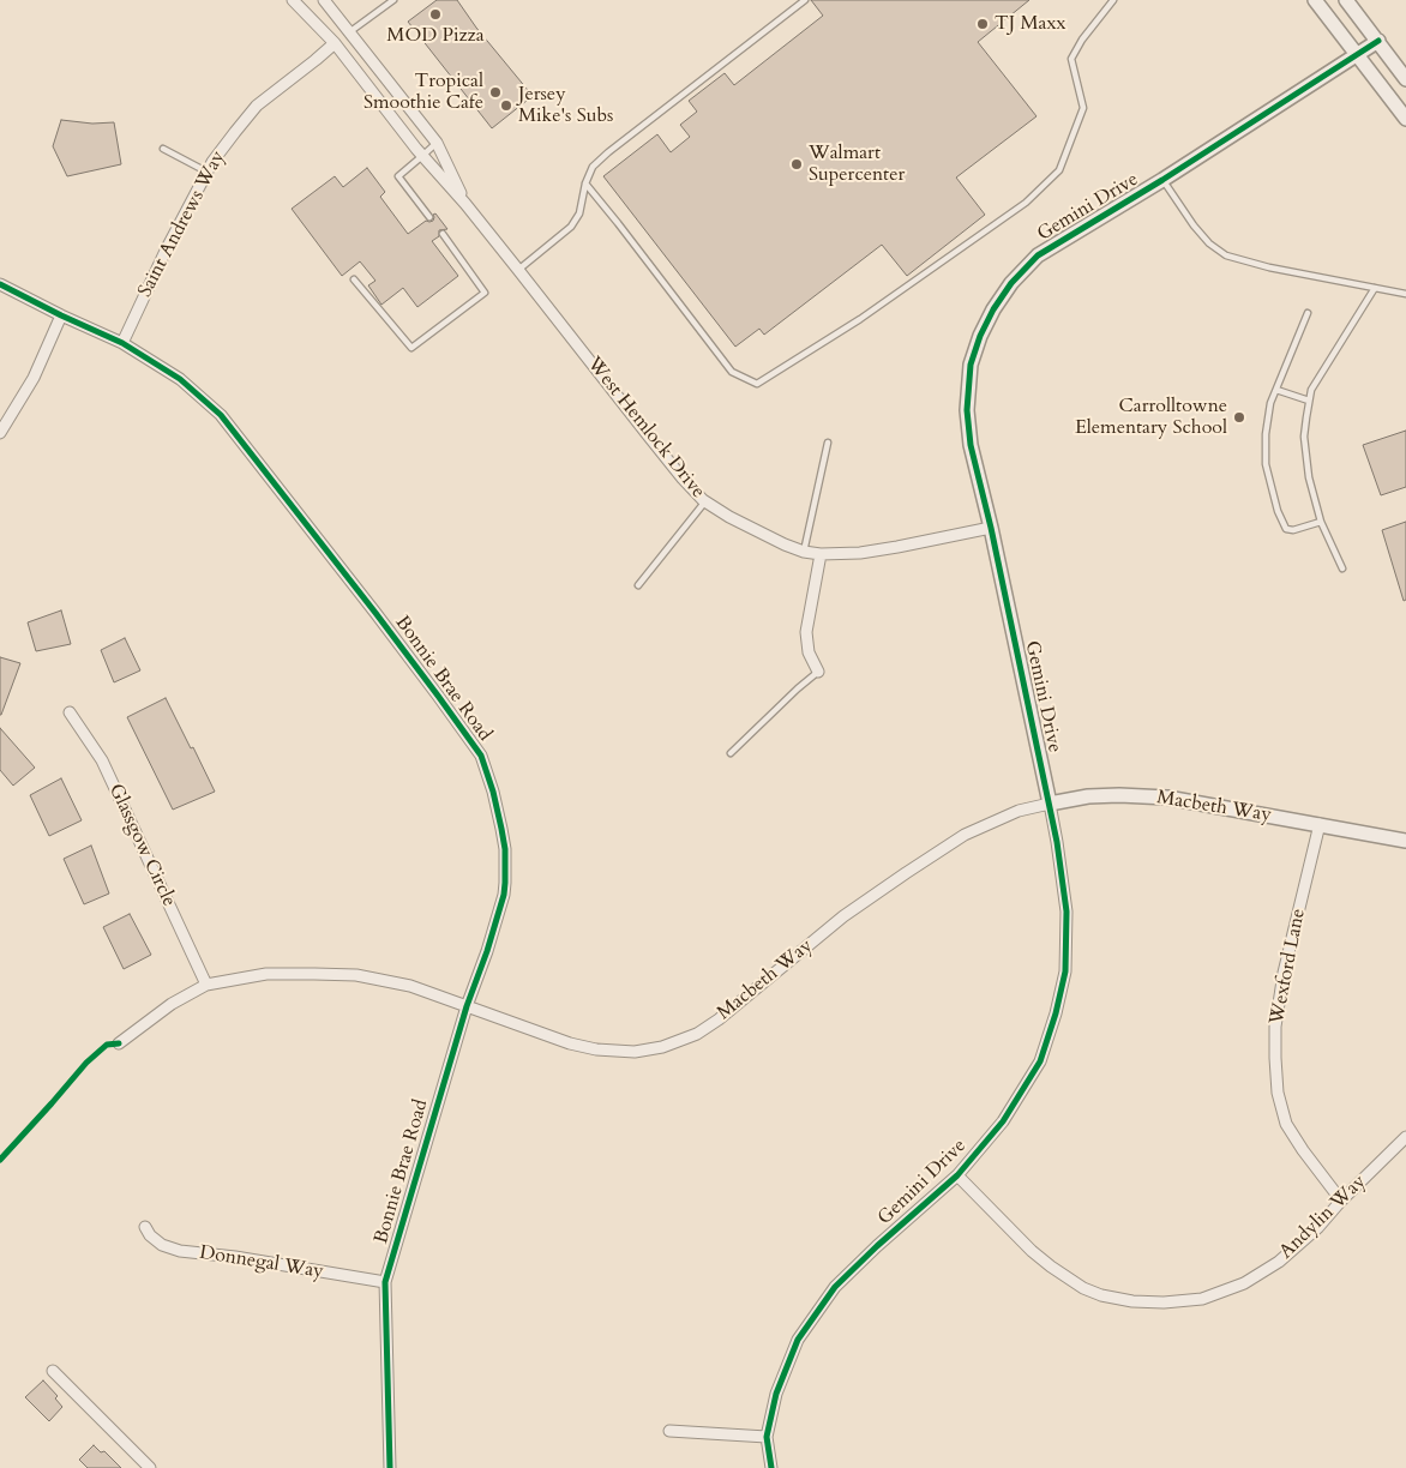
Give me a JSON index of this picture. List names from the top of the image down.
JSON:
{
  "streets": {
    "street": [
      "Gemini Drive",
      "Saint Andrews Way",
      "West Hemlock Drive",
      "Bonnie Brae Road",
      "Macbeth Way",
      "Glassgow Circle",
      "Wexford Lane",
      "Andylin Way",
      "Donnegal Way"
    ]
  },
  "crossings": [
    ["Gemini Drive", "West Hemlock Drive"],
    ["Gemini Drive", "Macbeth Way"],
    ["Gemini Drive", "Andylin Way"],
    ["Saint Andrews Way", "West Hemlock Drive"],
    ["Saint Andrews Way", "Bonnie Brae Road"],
    ["Bonnie Brae Road", "Macbeth Way"],
    ["Bonnie Brae Road", "Donnegal Way"],
    ["Macbeth Way", "Glassgow Circle"],
    ["Macbeth Way", "Wexford Lane"],
    ["Wexford Lane", "Andylin Way"]
  ],
  "places": [
    "MOD Pizza",
    "TJ Maxx",
    "Tropical Smoothie Cafe",
    "Jersey Mike's Subs",
    "Walmart Supercenter",
    "Carrolltowne Elementary School"
  ]
}
